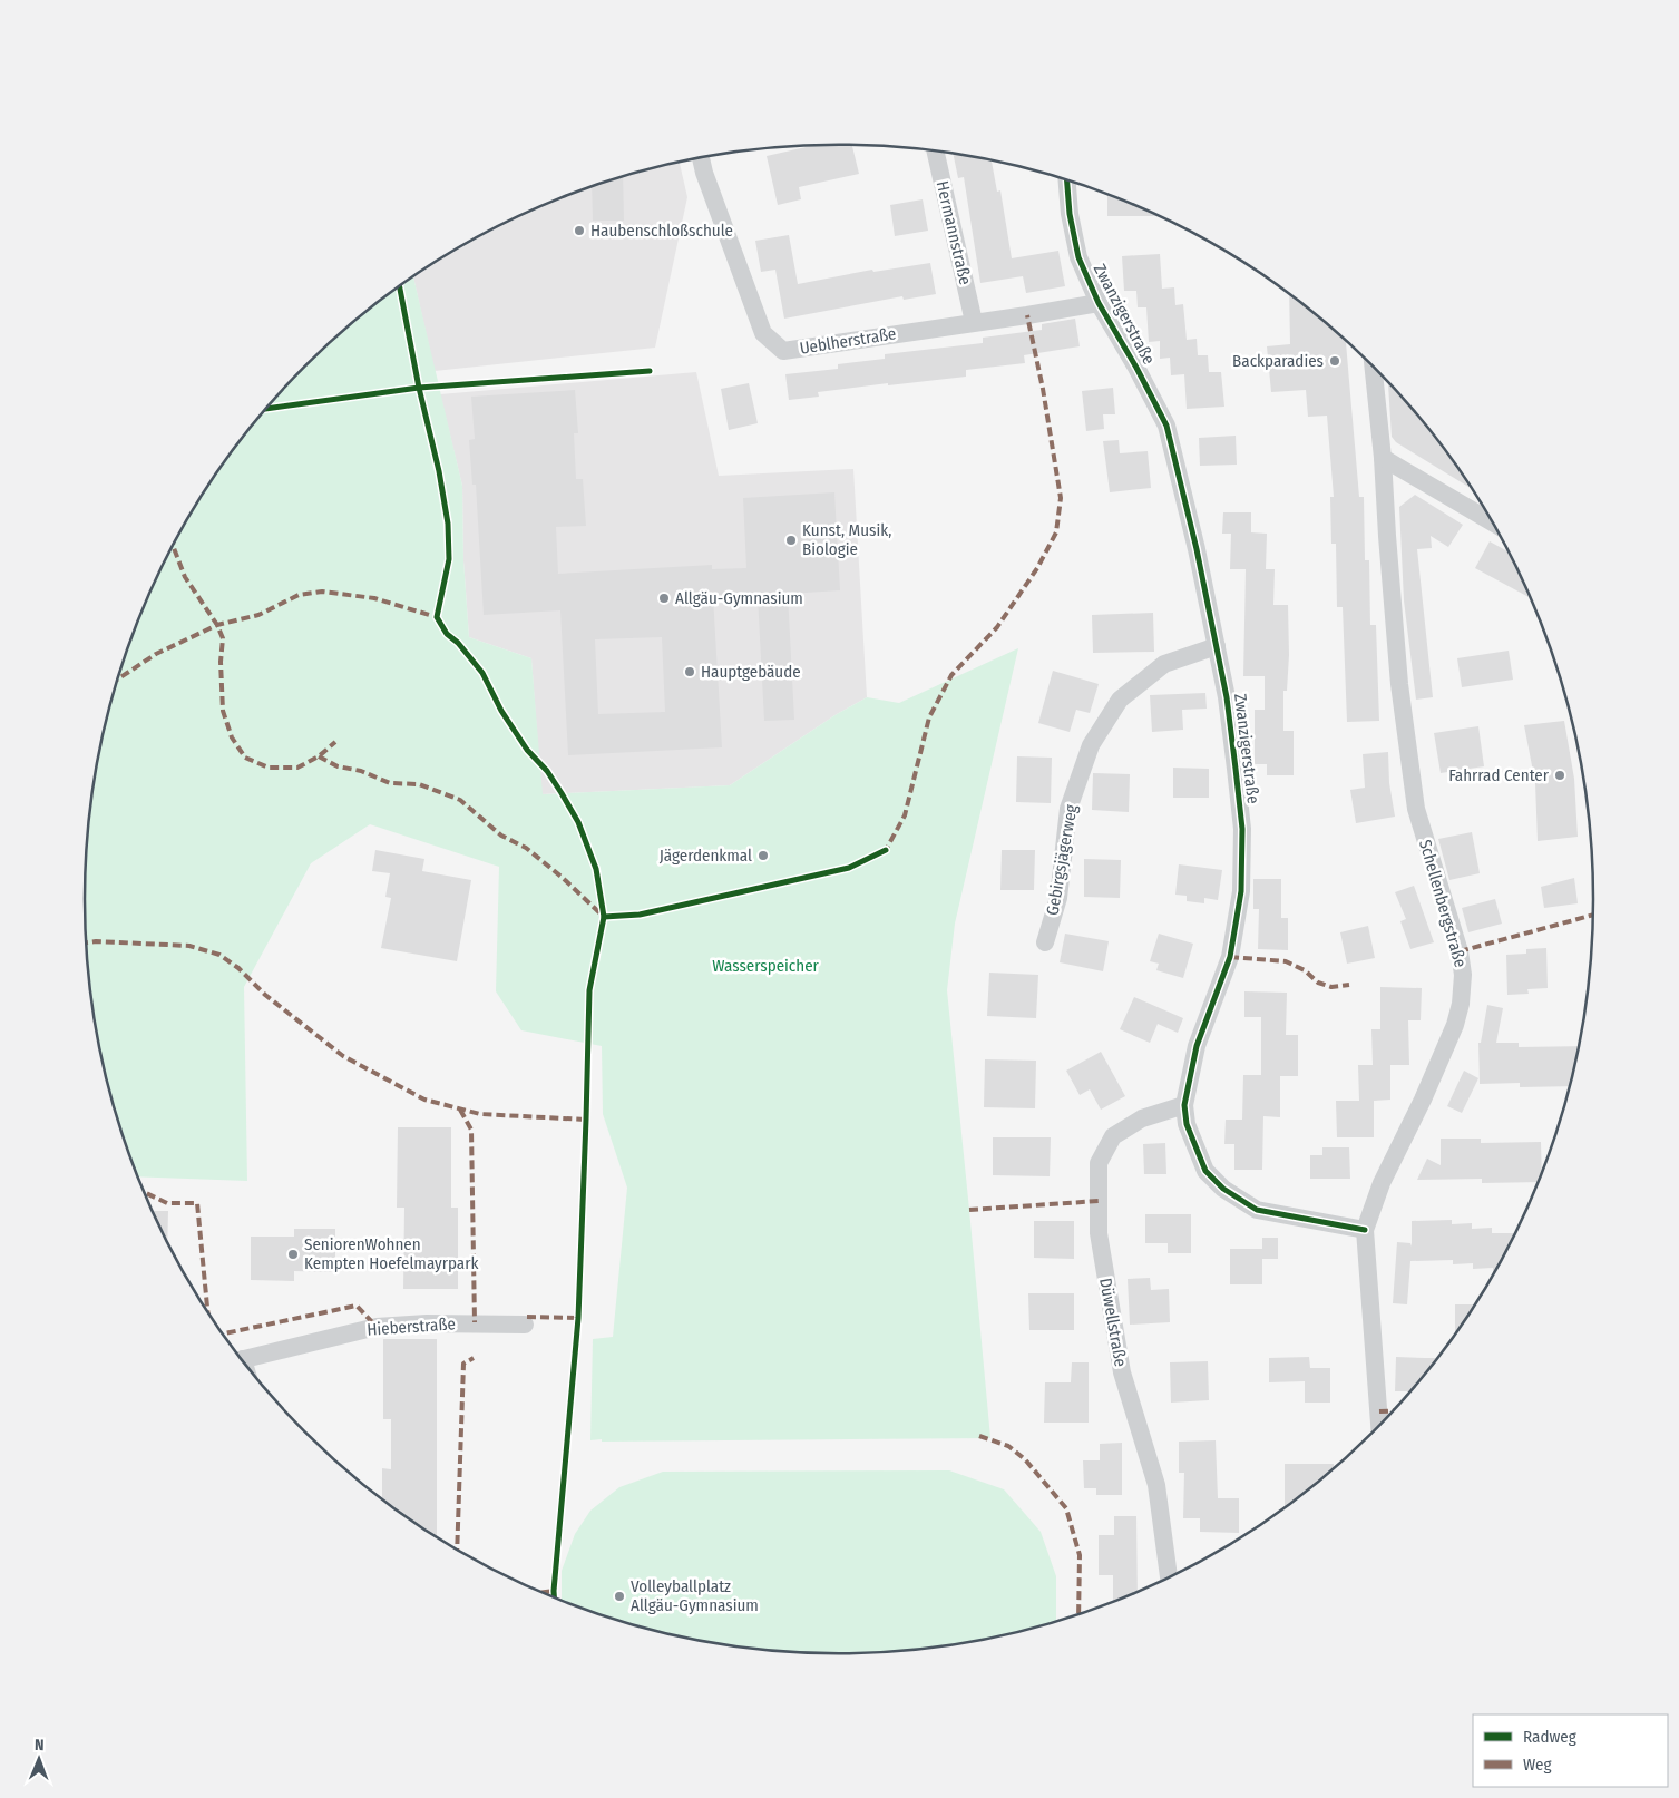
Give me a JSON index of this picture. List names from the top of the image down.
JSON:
{
  "streets": {
    "street": [
      "Hermannstraße",
      "Zwanzigerstraße",
      "Ueblherstraße",
      "Gebirgsjägerweg",
      "Schellenbergstraße",
      "Düwellstraße",
      "Hieberstraße"
    ]
  },
  "crossings": [
    ["Hermannstraße", "Ueblherstraße"],
    ["Zwanzigerstraße", "Ueblherstraße"],
    ["Zwanzigerstraße", "Gebirgsjägerweg"],
    ["Zwanzigerstraße", "Schellenbergstraße"],
    ["Zwanzigerstraße", "Düwellstraße"]
  ],
  "parks": ["Wasserspeicher"],
  "places": [
    "Haubenschloßschule",
    "Backparadies",
    "Kunst, Musik, Biologie",
    "Allgäu-Gymnasium",
    "Hauptgebäude",
    "Fahrrad Center",
    "Jägerdenkmal",
    "SeniorenWohnen Kempten Hoefelmayrpark",
    "Volleyballplatz Allgäu-Gymnasium"
  ],
  "legend": ["Radweg", "Weg"],
  "north": "top"
}
